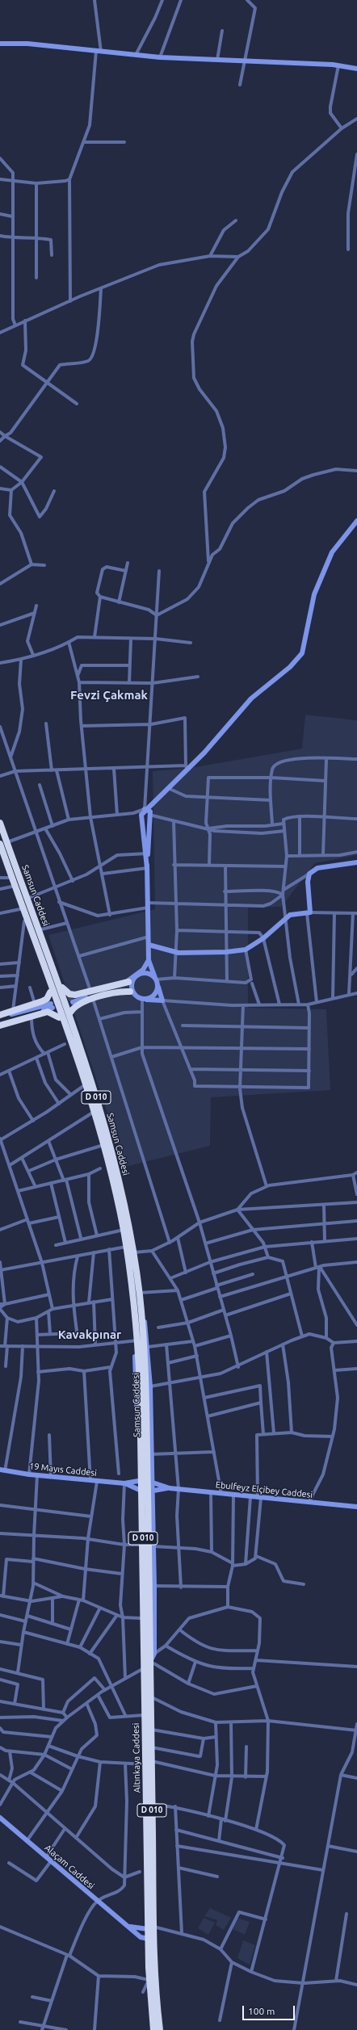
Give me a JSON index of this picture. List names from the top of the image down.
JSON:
{
  "streets": {
    "highway": ["Samsun Caddesi", "D 010", "Altınkaya Caddesi"],
    "street": ["19 Mayıs Caddesi", "Ebulfeyz Elçibey Caddesi", "Alaçam Caddesi"]
  },
  "crossings": [
    ["Samsun Caddesi", "19 Mayıs Caddesi"],
    ["Samsun Caddesi", "Ebulfeyz Elçibey Caddesi"],
    ["Samsun Caddesi", "Altınkaya Caddesi"],
    ["19 Mayıs Caddesi", "Ebulfeyz Elçibey Caddesi"],
    ["19 Mayıs Caddesi", "Altınkaya Caddesi"],
    ["Ebulfeyz Elçibey Caddesi", "Altınkaya Caddesi"],
    ["Altınkaya Caddesi", "Alaçam Caddesi"]
  ],
  "districts": ["Fevzi Çakmak", "Kavakpınar"],
  "scale_bar": "100 m"
}
